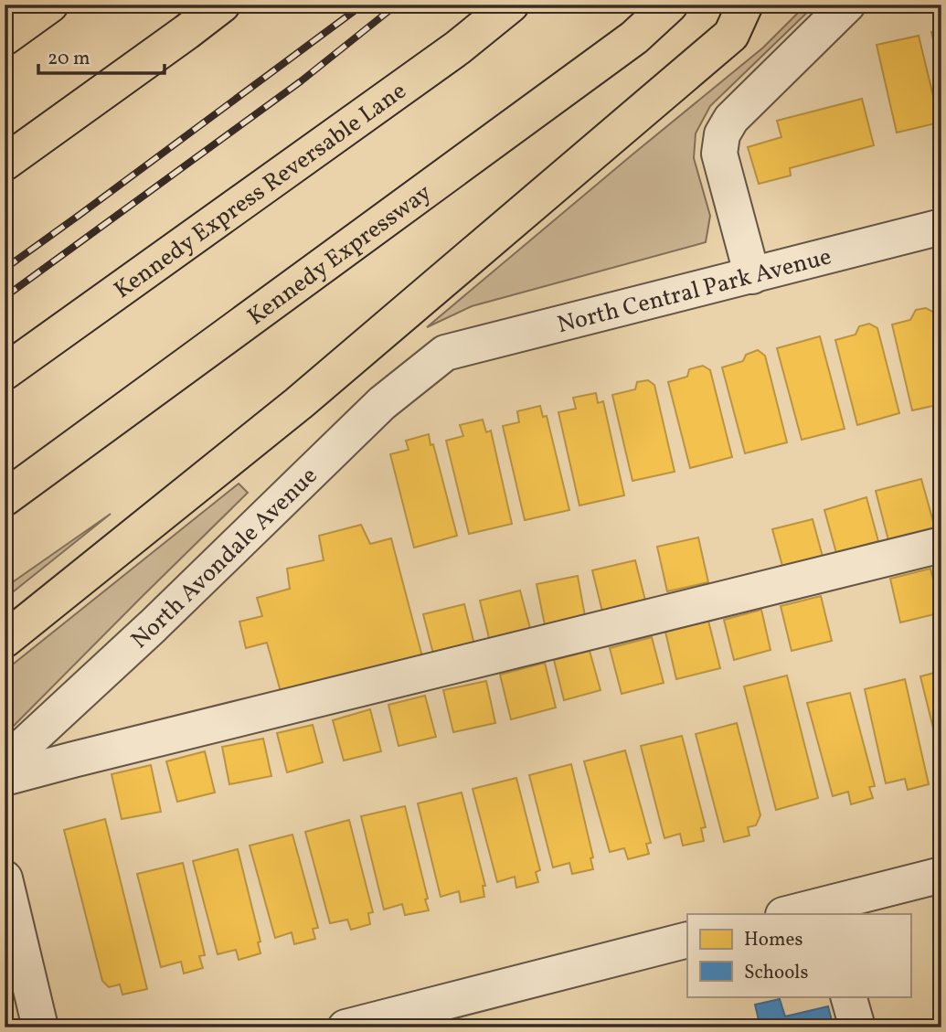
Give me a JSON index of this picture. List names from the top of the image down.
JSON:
{
  "streets": {
    "highway": ["Kennedy Express Reversable Lane", "Kennedy Expressway"],
    "street": ["North Central Park Avenue", "North Avondale Avenue"]
  },
  "crossings": [
    ["North Central Park Avenue", "North Avondale Avenue"]
  ],
  "legend": ["Homes", "Schools"],
  "scale_bar": "20 m"
}
